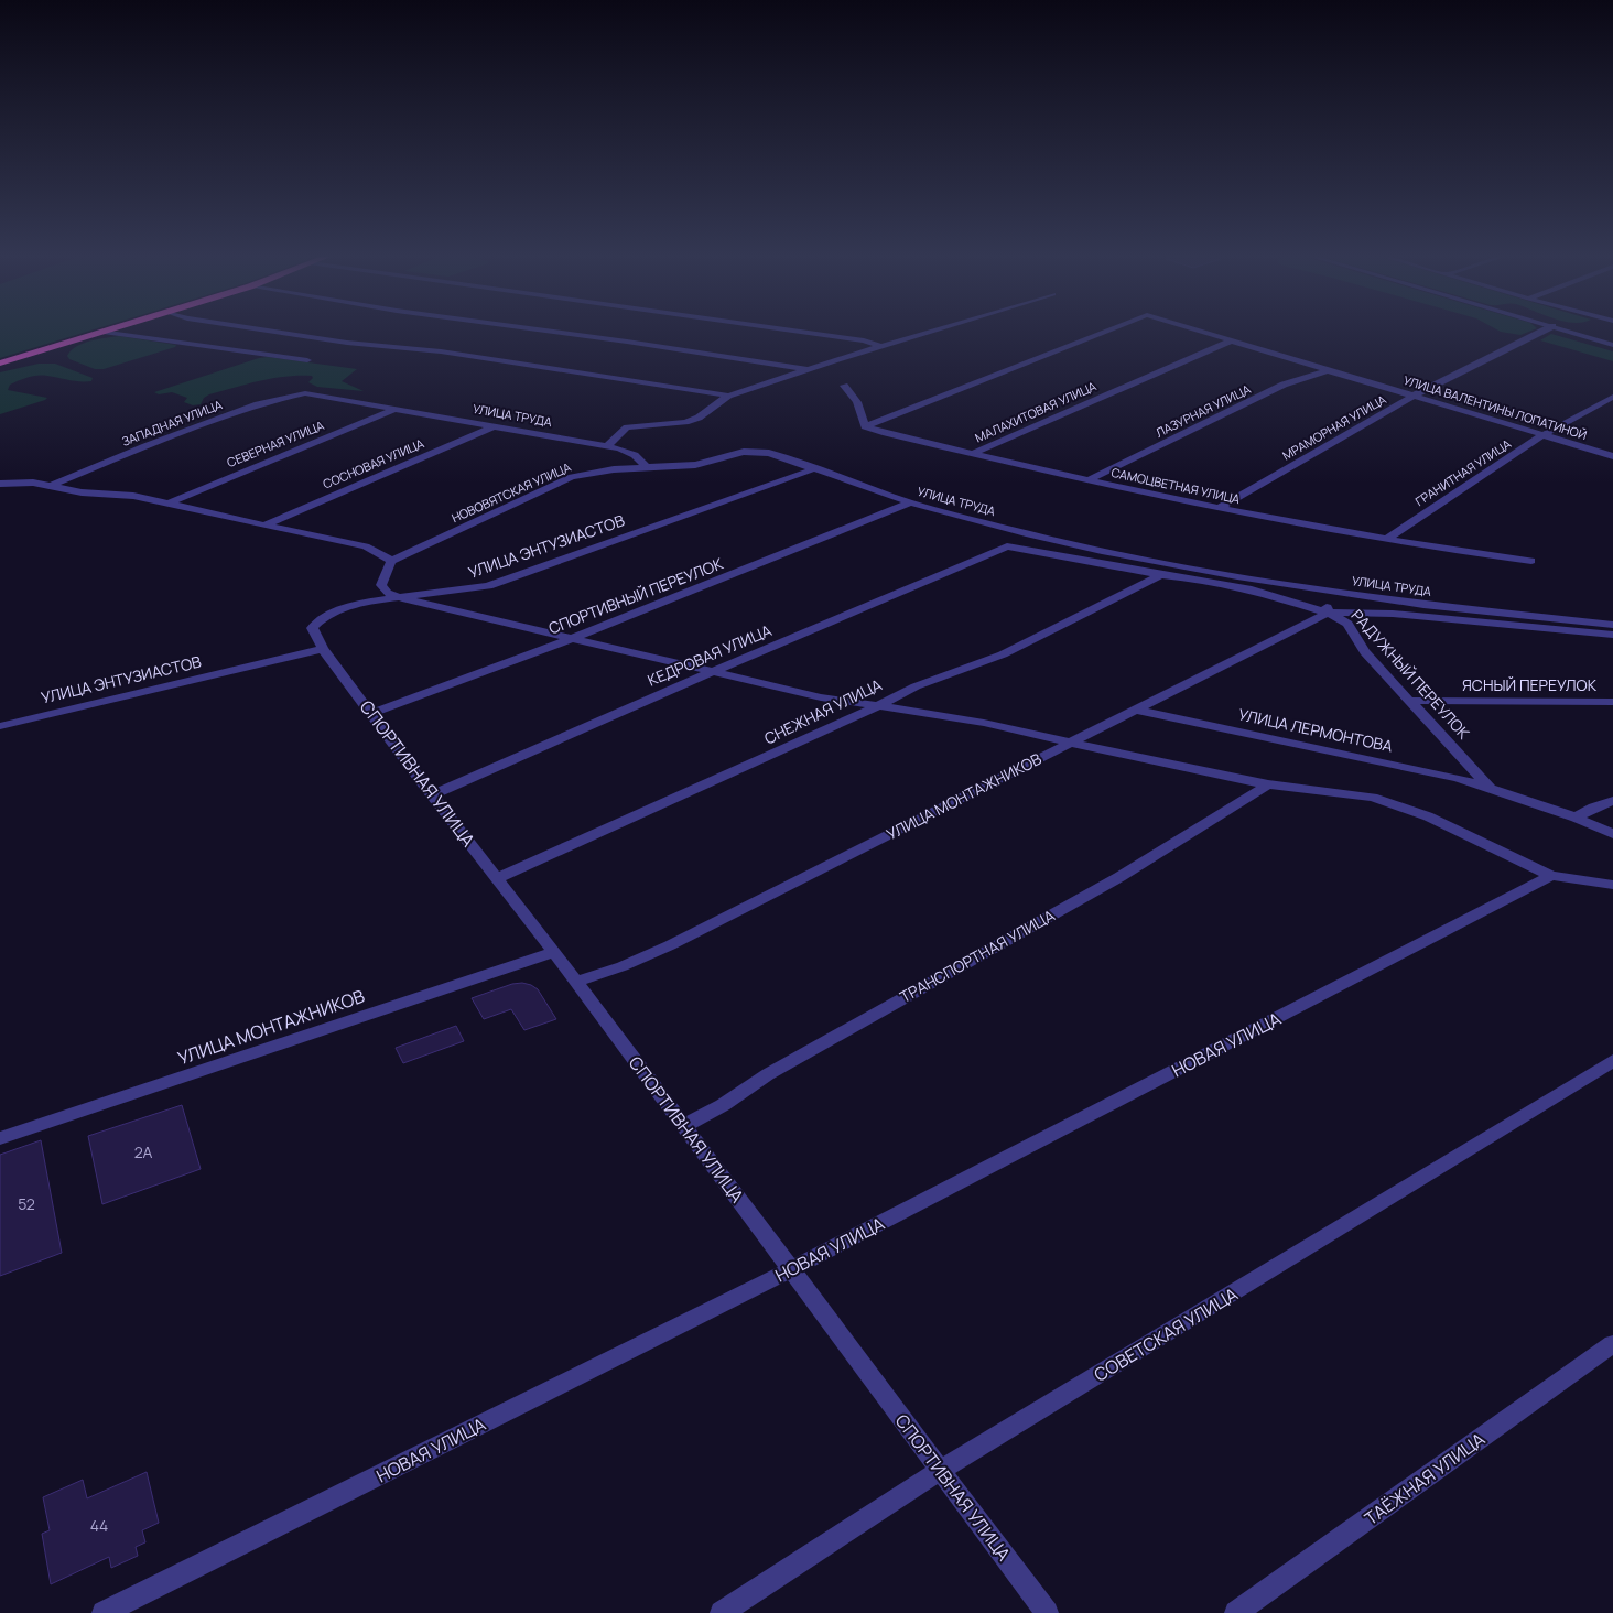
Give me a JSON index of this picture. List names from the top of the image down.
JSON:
{
  "streets": {
    "street": [
      "УЛИЦА ВАЛЕНТИНЫ ЛОПАТИНОЙ",
      "ЛАЗУРНАЯ УЛИЦА",
      "МАЛАХИТОВАЯ УЛИЦА",
      "УЛИЦА ТРУДА",
      "ЗАПАДНАЯ УЛИЦА",
      "МРАМОРНАЯ УЛИЦА",
      "СЕВЕРНАЯ УЛИЦА",
      "СОСНОВАЯ УЛИЦА",
      "ГРАНИТНАЯ УЛИЦА",
      "САМОЦВЕТНАЯ УЛИЦА",
      "НОВОВЯТСКАЯ УЛИЦА",
      "УЛИЦА ЭНТУЗИАСТОВ",
      "СПОРТИВНЫЙ ПЕРЕУЛОК",
      "КЕДРОВАЯ УЛИЦА",
      "РАДУЖНЫЙ ПЕРЕУЛОК",
      "ЯСНЫЙ ПЕРЕУЛОК",
      "СНЕЖНАЯ УЛИЦА",
      "УЛИЦА ЛЕРМОНТОВА",
      "СПОРТИВНАЯ УЛИЦА",
      "УЛИЦА МОНТАЖНИКОВ",
      "ТРАНСПОРТНАЯ УЛИЦА",
      "НОВАЯ УЛИЦА",
      "СОВЕТСКАЯ УЛИЦА",
      "ТАЁЖНАЯ УЛИЦА"
    ]
  },
  "crossings": [
    ["УЛИЦА ВАЛЕНТИНЫ ЛОПАТИНОЙ", "ЛАЗУРНАЯ УЛИЦА"],
    ["УЛИЦА ВАЛЕНТИНЫ ЛОПАТИНОЙ", "МАЛАХИТОВАЯ УЛИЦА"],
    ["УЛИЦА ВАЛЕНТИНЫ ЛОПАТИНОЙ", "МРАМОРНАЯ УЛИЦА"],
    ["УЛИЦА ВАЛЕНТИНЫ ЛОПАТИНОЙ", "ГРАНИТНАЯ УЛИЦА"],
    ["УЛИЦА ВАЛЕНТИНЫ ЛОПАТИНОЙ", "САМОЦВЕТНАЯ УЛИЦА"],
    ["ЛАЗУРНАЯ УЛИЦА", "САМОЦВЕТНАЯ УЛИЦА"],
    ["МАЛАХИТОВАЯ УЛИЦА", "САМОЦВЕТНАЯ УЛИЦА"],
    ["УЛИЦА ТРУДА", "ЗАПАДНАЯ УЛИЦА"],
    ["УЛИЦА ТРУДА", "СЕВЕРНАЯ УЛИЦА"],
    ["УЛИЦА ТРУДА", "СОСНОВАЯ УЛИЦА"],
    ["УЛИЦА ТРУДА", "НОВОВЯТСКАЯ УЛИЦА"],
    ["УЛИЦА ТРУДА", "УЛИЦА ЭНТУЗИАСТОВ"],
    ["УЛИЦА ТРУДА", "СПОРТИВНЫЙ ПЕРЕУЛОК"],
    ["УЛИЦА ТРУДА", "КЕДРОВАЯ УЛИЦА"],
    ["УЛИЦА ТРУДА", "РАДУЖНЫЙ ПЕРЕУЛОК"],
    ["УЛИЦА ТРУДА", "СНЕЖНАЯ УЛИЦА"],
    ["УЛИЦА ТРУДА", "УЛИЦА МОНТАЖНИКОВ"],
    ["МРАМОРНАЯ УЛИЦА", "САМОЦВЕТНАЯ УЛИЦА"],
    ["ГРАНИТНАЯ УЛИЦА", "САМОЦВЕТНАЯ УЛИЦА"],
    ["УЛИЦА ЭНТУЗИАСТОВ", "СПОРТИВНАЯ УЛИЦА"],
    ["СПОРТИВНЫЙ ПЕРЕУЛОК", "СПОРТИВНАЯ УЛИЦА"],
    ["КЕДРОВАЯ УЛИЦА", "СПОРТИВНАЯ УЛИЦА"],
    ["РАДУЖНЫЙ ПЕРЕУЛОК", "ЯСНЫЙ ПЕРЕУЛОК"],
    ["РАДУЖНЫЙ ПЕРЕУЛОК", "УЛИЦА ЛЕРМОНТОВА"],
    ["РАДУЖНЫЙ ПЕРЕУЛОК", "УЛИЦА МОНТАЖНИКОВ"],
    ["СНЕЖНАЯ УЛИЦА", "СПОРТИВНАЯ УЛИЦА"],
    ["УЛИЦА ЛЕРМОНТОВА", "УЛИЦА МОНТАЖНИКОВ"],
    ["СПОРТИВНАЯ УЛИЦА", "УЛИЦА МОНТАЖНИКОВ"],
    ["СПОРТИВНАЯ УЛИЦА", "ТРАНСПОРТНАЯ УЛИЦА"],
    ["СПОРТИВНАЯ УЛИЦА", "НОВАЯ УЛИЦА"],
    ["СПОРТИВНАЯ УЛИЦА", "СОВЕТСКАЯ УЛИЦА"]
  ],
  "house_numbers": ["2А", "52", "44"]
}
